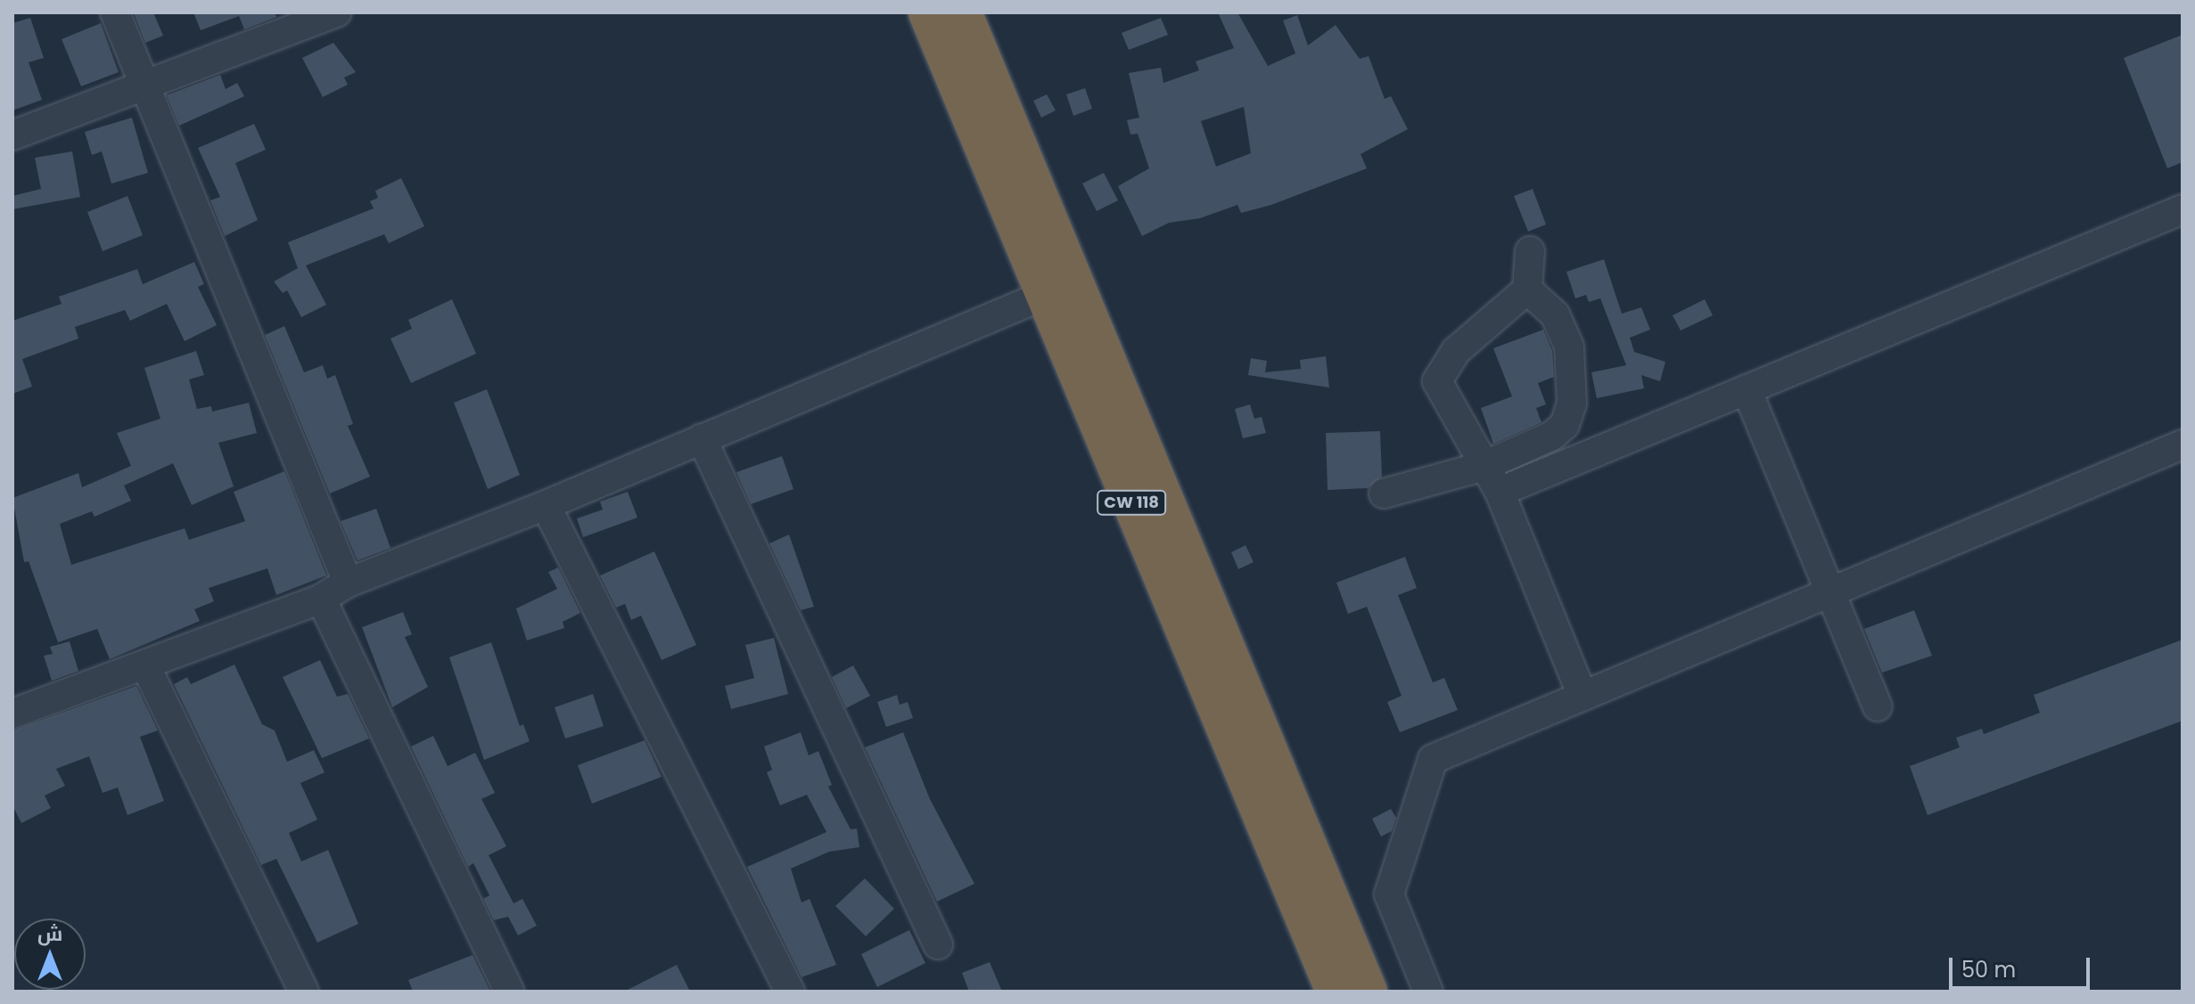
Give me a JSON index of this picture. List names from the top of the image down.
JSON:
{
  "streets": {
    "highway": ["CW 118"]
  },
  "scale_bar": "50 m",
  "north": "top"
}
